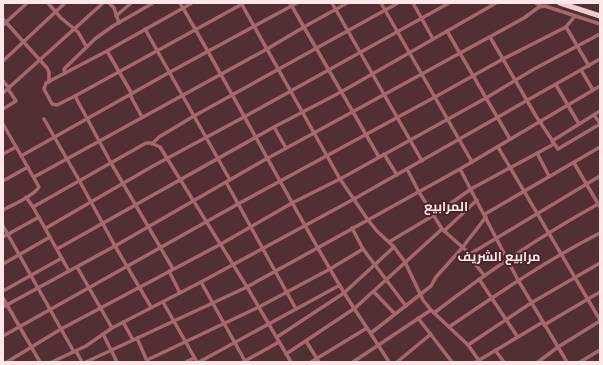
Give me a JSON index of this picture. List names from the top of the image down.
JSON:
{
  "districts": ["المرابيع", "مرابيع الشريف"]
}
